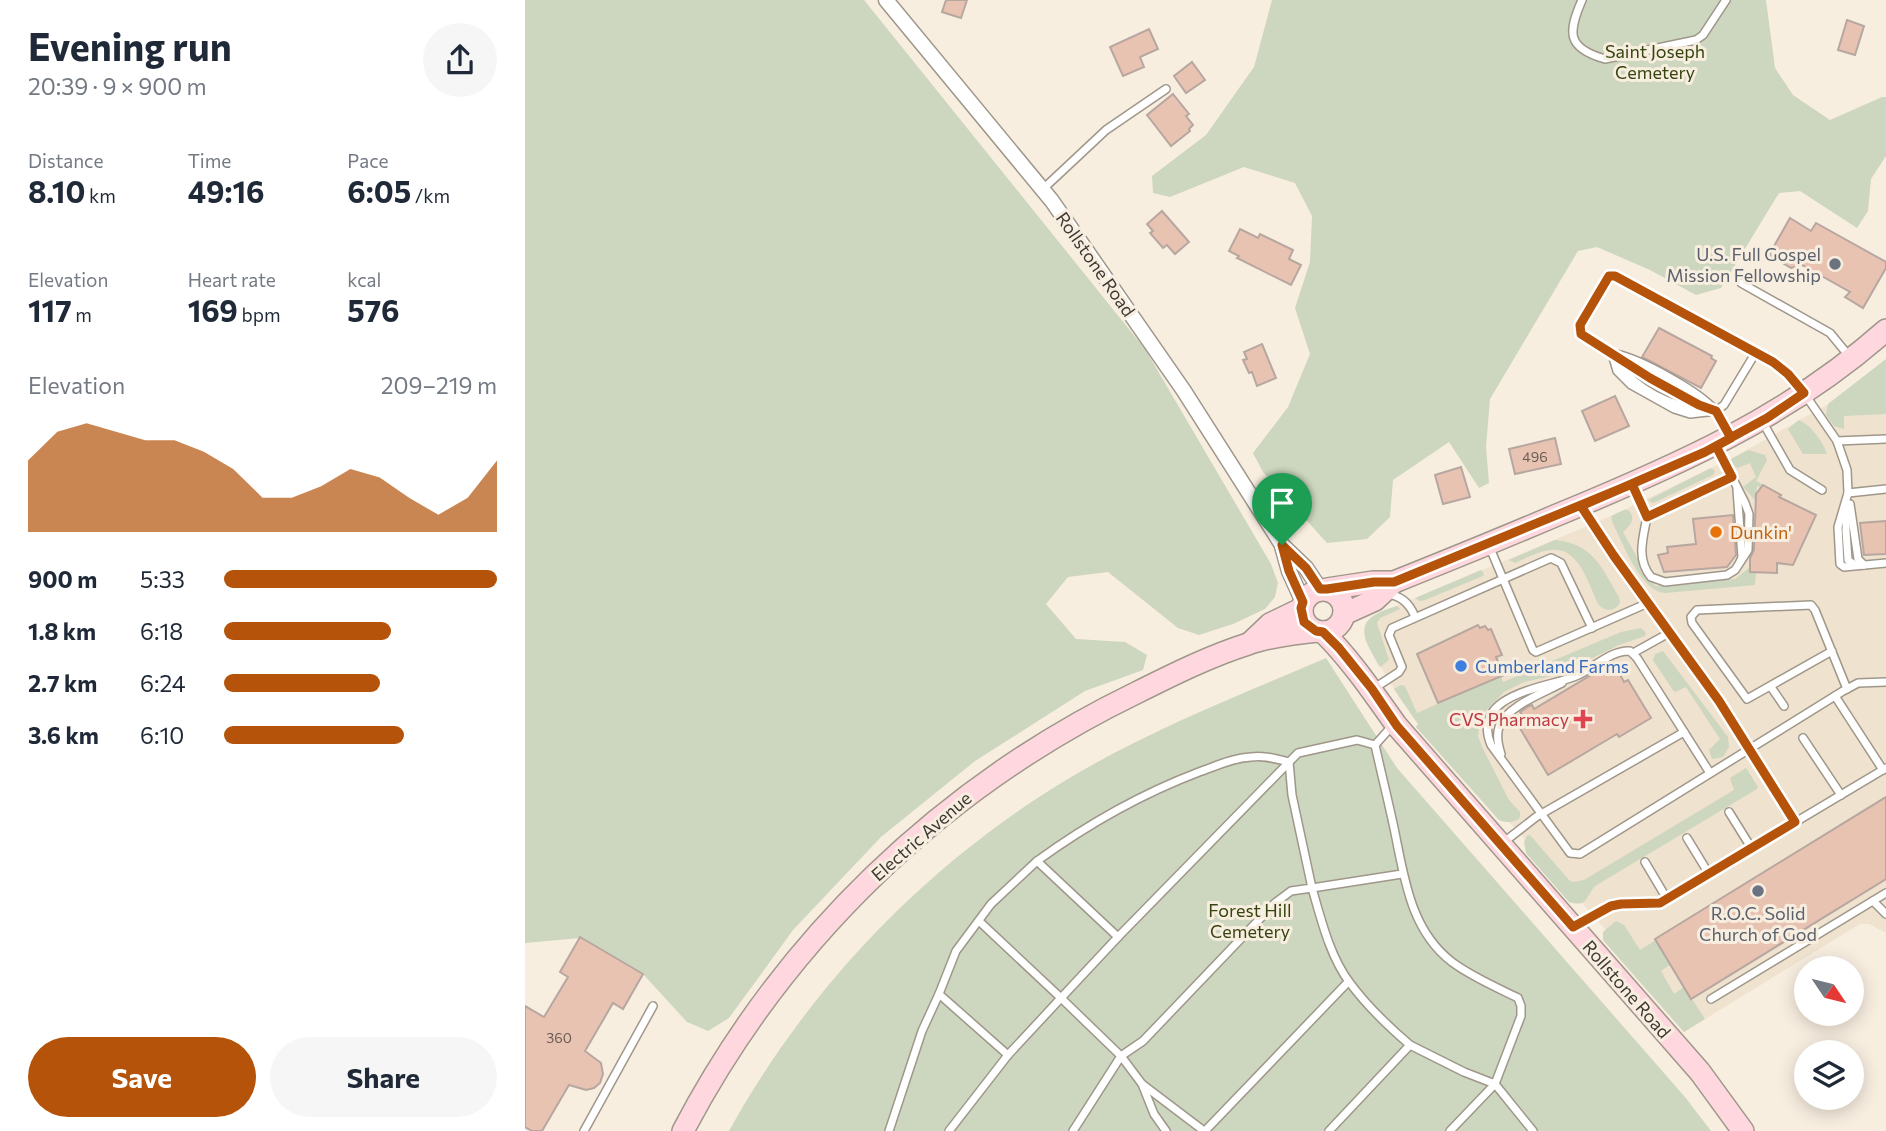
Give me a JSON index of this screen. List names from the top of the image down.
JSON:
{
  "streets": {
    "main road": ["Rollstone Road", "Electric Avenue"]
  },
  "crossings": [
    ["Rollstone Road", "Electric Avenue"]
  ],
  "parks": ["Saint Joseph Cemetery", "Forest Hill Cemetery"],
  "places": {
    "other": [
      "U.S. Full Gospel Mission Fellowship",
      "Dunkin'",
      "Cumberland Farms",
      "R.O.C. Solid Church of God"
    ],
    "health": ["CVS Pharmacy"]
  },
  "house_numbers": ["496", "360"],
  "north": "bottom right",
  "page": {
    "heading": ["Evening run", "20:39 · 9 × 900 m"],
    "stats": [
      ["Distance", "8.10 km"],
      ["Time", "49:16"],
      ["Pace", "6:05 /km"],
      ["Elevation", "117 m"],
      ["Heart rate", "169 bpm"],
      ["kcal", "576"]
    ],
    "chart": ["Elevation", "209–219 m"],
    "list": [
      {
        "name": "900 m",
        "note": "5:33"
      },
      {
        "name": "1.8 km",
        "note": "6:18"
      },
      {
        "name": "2.7 km",
        "note": "6:24"
      },
      {
        "name": "3.6 km",
        "note": "6:10"
      }
    ],
    "buttons": ["Save", "Share"]
  }
}
